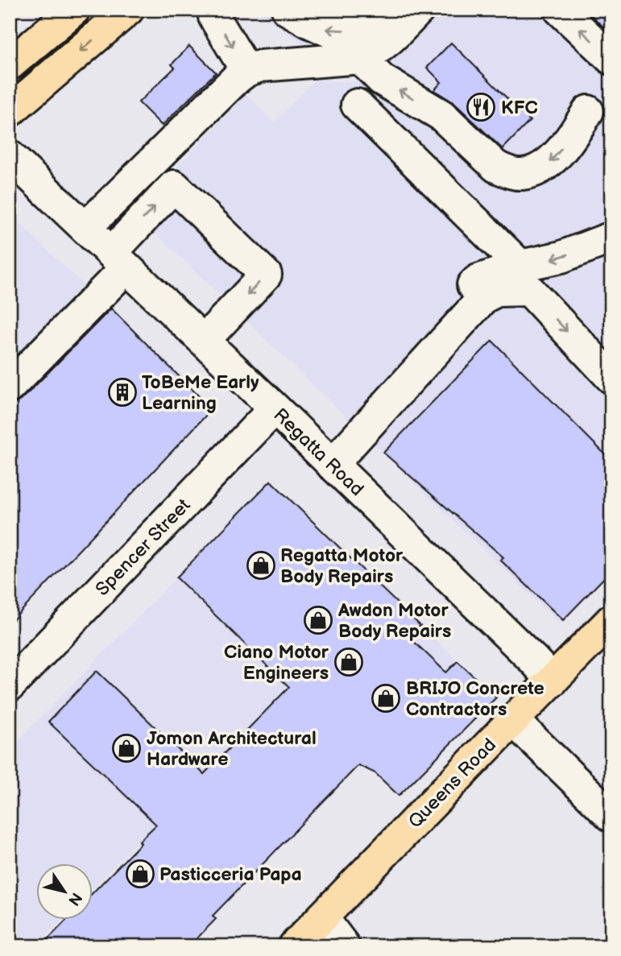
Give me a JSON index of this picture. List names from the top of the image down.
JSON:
{
  "streets": {
    "main road": ["Queens Road"],
    "street": ["Regatta Road", "Spencer Street"]
  },
  "crossings": [
    ["Regatta Road", "Spencer Street"],
    ["Regatta Road", "Queens Road"]
  ],
  "places": {
    "restaurant": ["KFC"],
    "building": ["ToBeMe Early Learning"],
    "shop": [
      "Regatta Motor Body Repairs",
      "Awdon Motor Body Repairs",
      "Ciano Motor Engineers",
      "BRIJO Concrete Contractors",
      "Jomon Architectural Hardware",
      "Pasticceria Papa"
    ]
  },
  "north": "bottom right"
}
